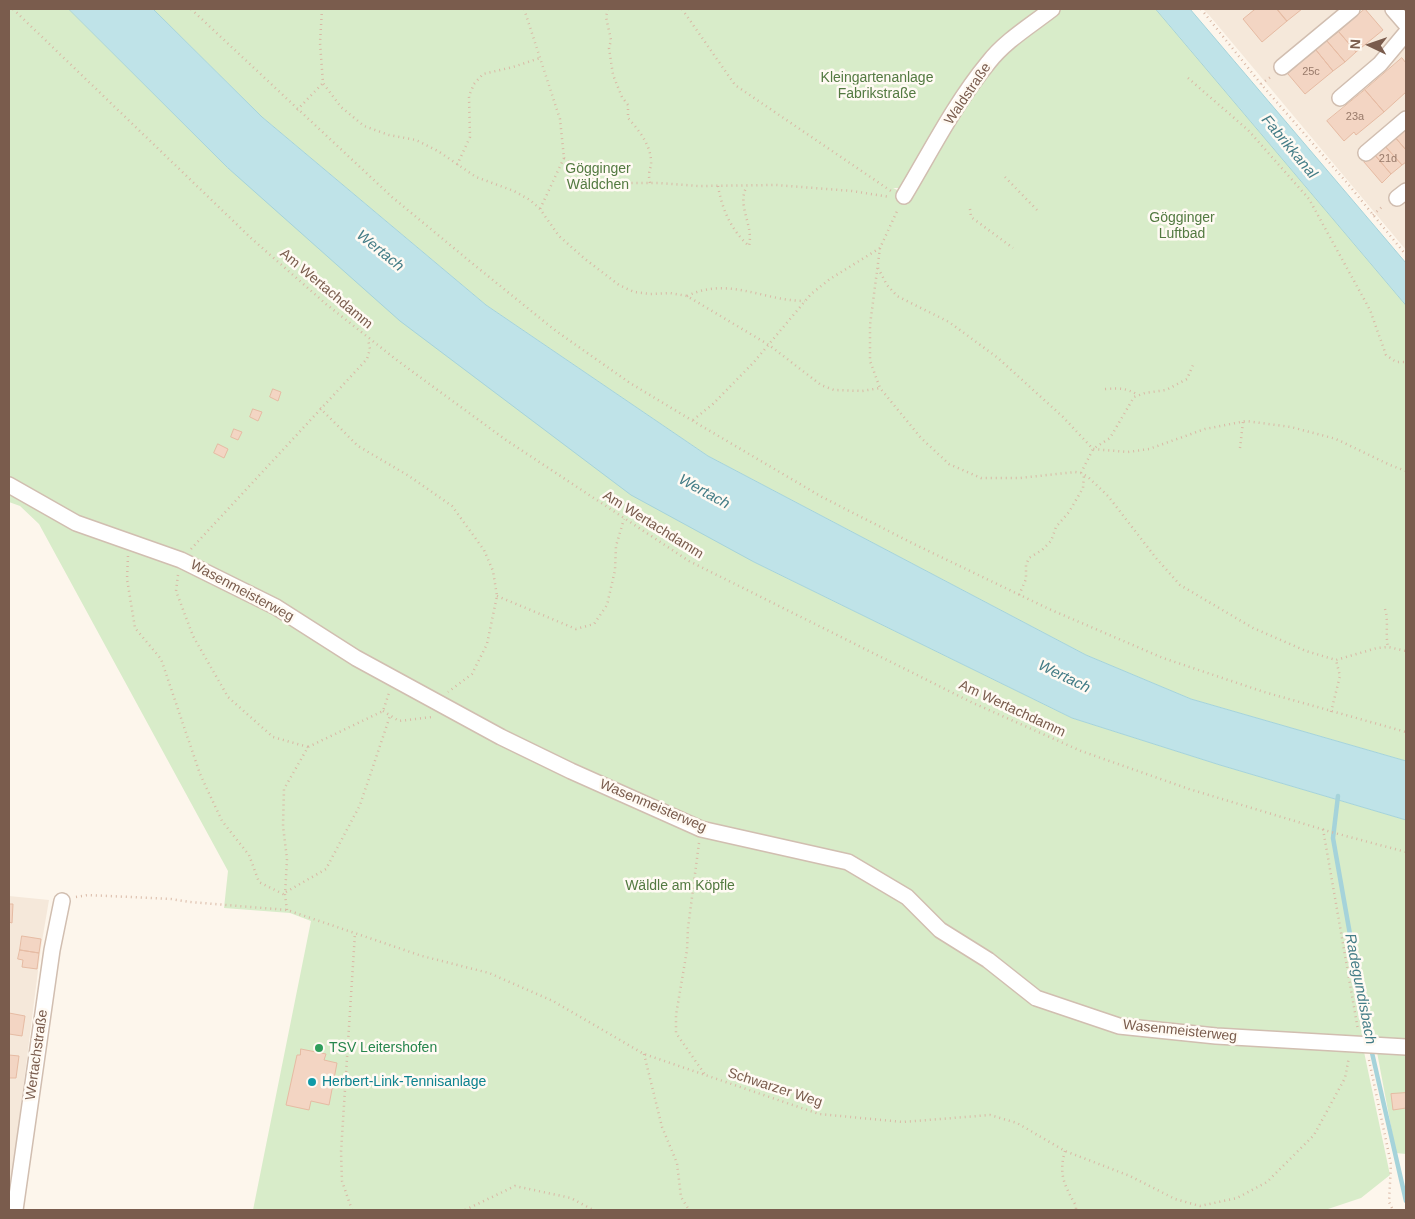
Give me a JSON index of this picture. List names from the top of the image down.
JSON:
{
  "streets": {
    "street": ["Waldstraße", "Wasenmeisterweg", "Wertachstraße"],
    "path": ["Am Wertachdamm", "Schwarzer Weg"]
  },
  "crossings": [
    ["Wasenmeisterweg", "Schwarzer Weg"],
    ["Wertachstraße", "Schwarzer Weg"]
  ],
  "water": ["Fabrikkanal", "Wertach", "Radegundisbach"],
  "parks": [
    "Kleingartenanlage Fabrikstraße",
    "Gögginger Wäldchen",
    "Gögginger Luftbad",
    "Wäldle am Köpfle"
  ],
  "places": ["TSV Leitershofen", "Herbert-Link-Tennisanlage"],
  "house_numbers": ["25c", "23a", "21d"],
  "north": "left"
}
